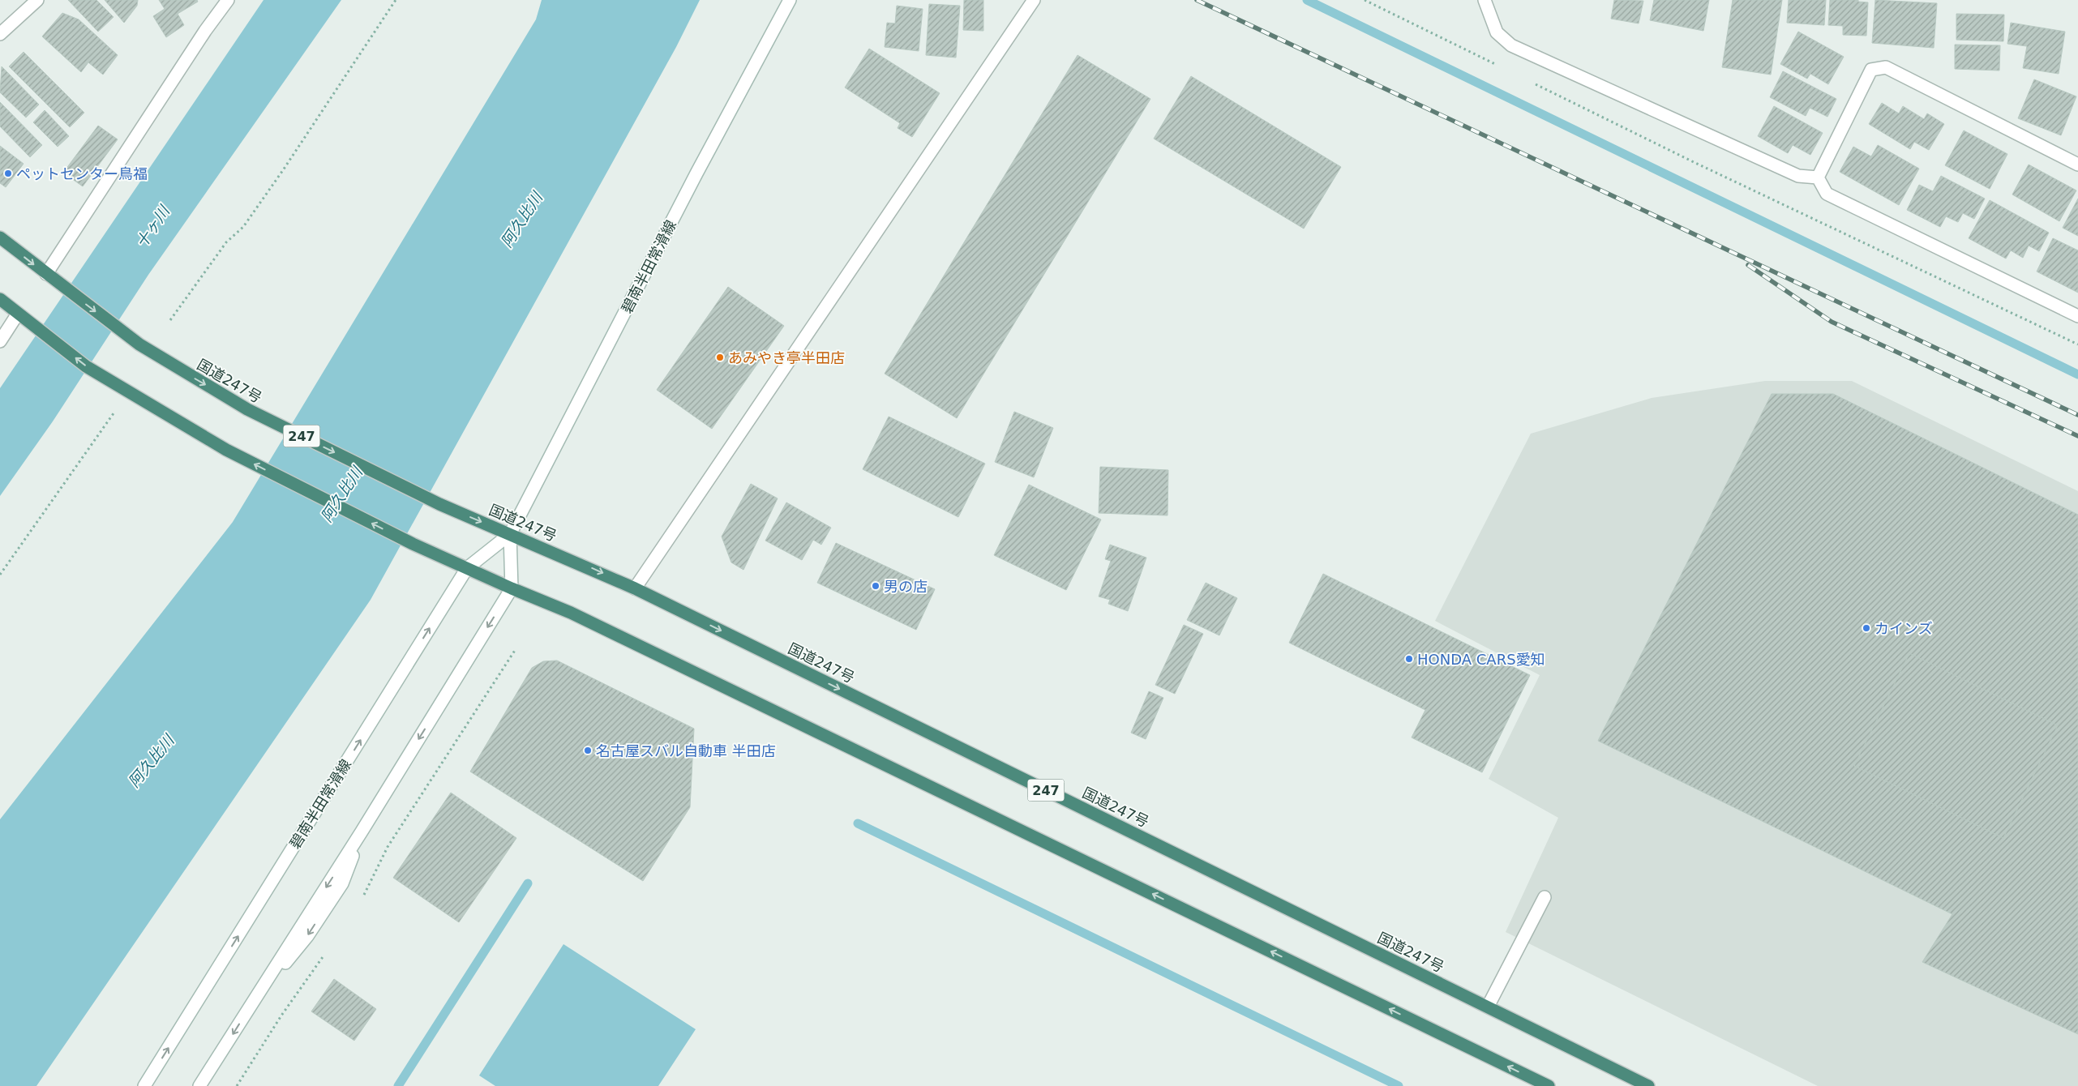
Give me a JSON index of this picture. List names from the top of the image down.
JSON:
{
  "streets": {
    "highway": ["国道247号", "247"],
    "street": ["碧南半田常滑線"]
  },
  "crossings": [
    ["碧南半田常滑線", "国道247号"]
  ],
  "water": ["阿久比川", "十ヶ川"],
  "places": [
    "ペットセンター鳥福",
    "あみやき亭半田店",
    "男の店",
    "カインズ",
    "HONDA CARS愛知",
    "名古屋スバル自動車 半田店"
  ]
}
